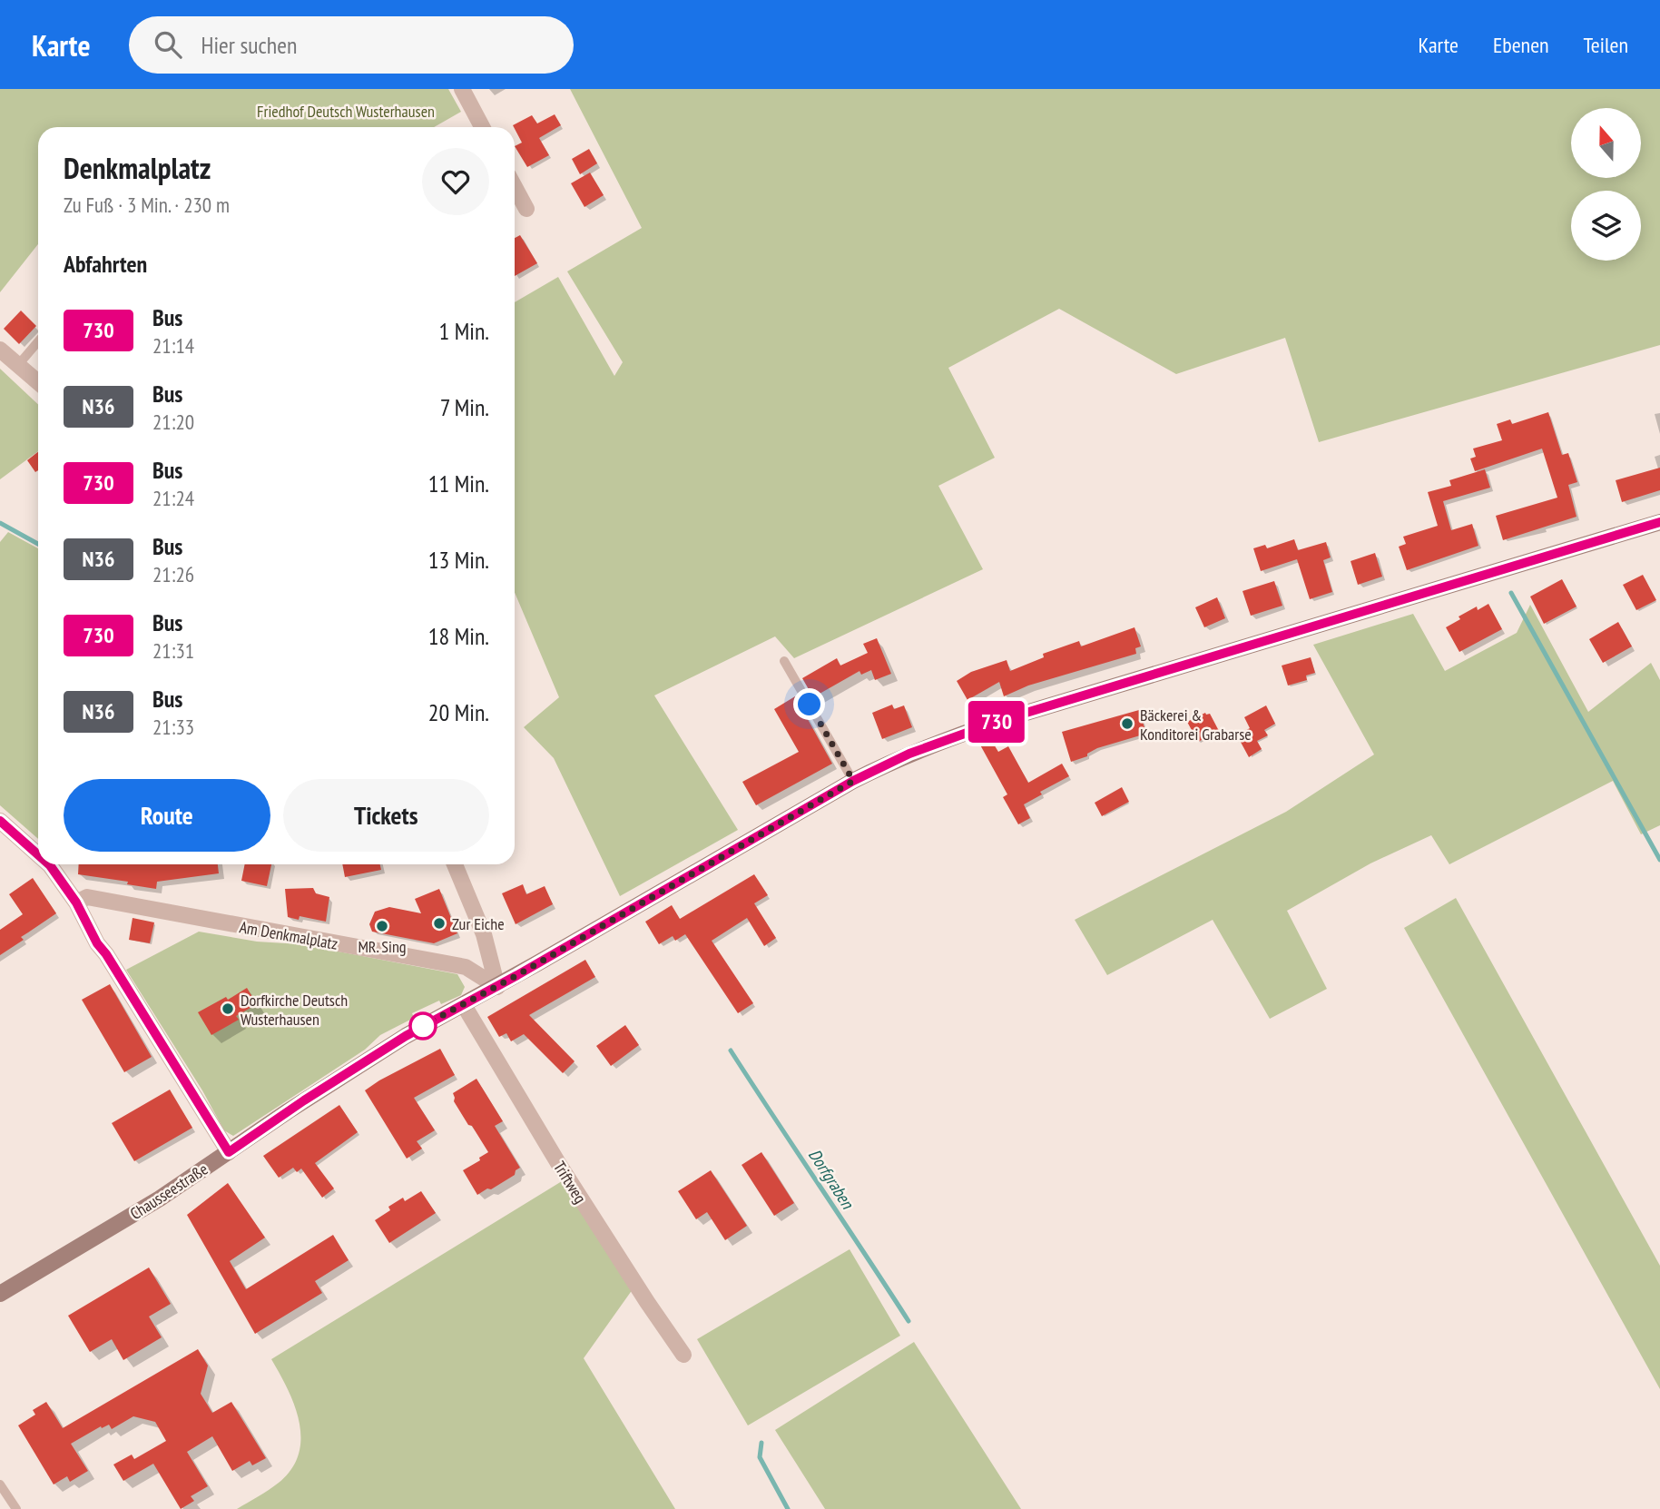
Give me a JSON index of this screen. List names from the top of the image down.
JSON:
{
  "streets": {
    "main road": ["Chausseestraße"],
    "street": ["Am Denkmalplatz", "Triftweg"]
  },
  "crossings": [
    ["Am Denkmalplatz", "Chausseestraße"],
    ["Triftweg", "Chausseestraße"]
  ],
  "water": ["Dorfgraben"],
  "parks": ["Friedhof Deutsch Wusterhausen"],
  "places": [
    "Bäckerei & Konditorei Grabarse",
    "Zur Eiche",
    "MR. Sing",
    "Dorfkirche Deutsch Wusterhausen"
  ],
  "lines": ["bus line 730"],
  "north": "top",
  "page": {
    "header": "Karte",
    "search": "Hier suchen",
    "nav": ["Karte", "Ebenen", "Teilen"],
    "on_map": "730",
    "heading": [
      ["Denkmalplatz", "Zu Fuß · 3 Min. · 230 m"],
      "Abfahrten"
    ],
    "list": [
      {
        "mark": "730",
        "name": "Bus",
        "note": "21:14",
        "value": "1 Min."
      },
      {
        "mark": "N36",
        "name": "Bus",
        "note": "21:20",
        "value": "7 Min."
      },
      {
        "mark": "730",
        "name": "Bus",
        "note": "21:24",
        "value": "11 Min."
      },
      {
        "mark": "N36",
        "name": "Bus",
        "note": "21:26",
        "value": "13 Min."
      },
      {
        "mark": "730",
        "name": "Bus",
        "note": "21:31",
        "value": "18 Min."
      },
      {
        "mark": "N36",
        "name": "Bus",
        "note": "21:33",
        "value": "20 Min."
      }
    ],
    "buttons": ["Route", "Tickets"]
  }
}
